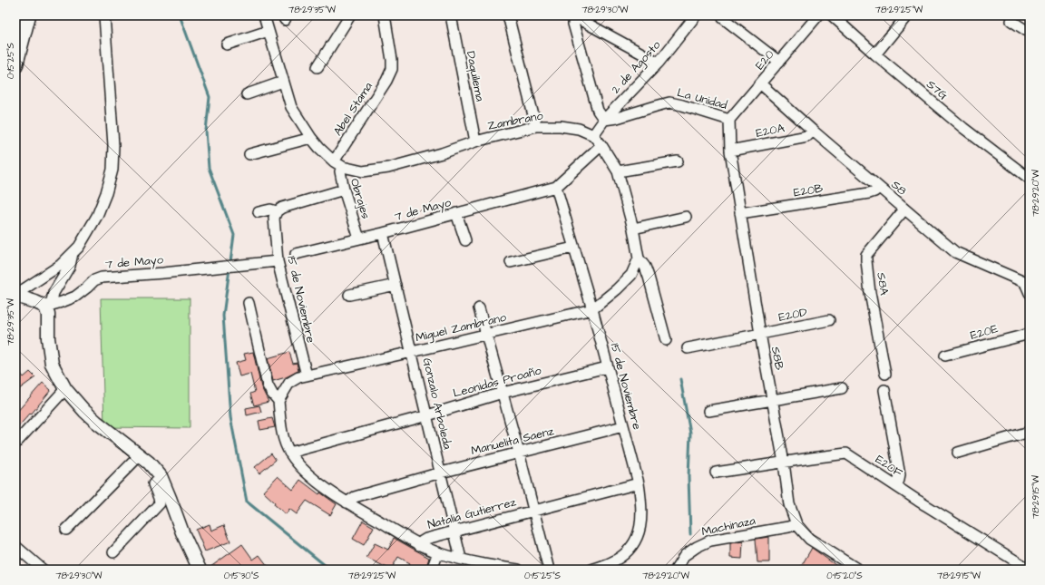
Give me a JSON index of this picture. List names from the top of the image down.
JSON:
{
  "streets": {
    "street": [
      "E20",
      "2 de Agosto",
      "Daquilema",
      "S7G",
      "La Unidad",
      "Abel Stama",
      "Zambrano",
      "E20A",
      "S8",
      "E20B",
      "Obrajes",
      "7 de Mayo",
      "S8A",
      "15 de Noviembre",
      "E20D",
      "Miguel Zambrano",
      "E20E",
      "S8B",
      "Leonidas Proaño",
      "Gonzalo Arboleda",
      "Manuelita Saenz",
      "E20F",
      "Natalia Gutierrez",
      "Machinaza"
    ]
  },
  "crossings": [
    ["E20", "La Unidad"],
    ["E20", "S8"],
    ["E20", "S8B"],
    ["2 de Agosto", "La Unidad"],
    ["2 de Agosto", "Zambrano"],
    ["Daquilema", "Zambrano"],
    ["La Unidad", "S8B"],
    ["Abel Stama", "Zambrano"],
    ["Zambrano", "Obrajes"],
    ["Zambrano", "Miguel Zambrano"],
    ["E20A", "S8"],
    ["E20A", "S8B"],
    ["S8", "E20B"],
    ["S8", "S8A"],
    ["E20B", "S8B"],
    ["Obrajes", "7 de Mayo"],
    ["7 de Mayo", "15 de Noviembre"],
    ["7 de Mayo", "Gonzalo Arboleda"],
    ["15 de Noviembre", "Miguel Zambrano"],
    ["15 de Noviembre", "Leonidas Proaño"],
    ["15 de Noviembre", "Manuelita Saenz"],
    ["15 de Noviembre", "Natalia Gutierrez"],
    ["E20D", "S8B"],
    ["Miguel Zambrano", "Gonzalo Arboleda"],
    ["Miguel Zambrano", "Natalia Gutierrez"],
    ["S8B", "E20F"],
    ["S8B", "Machinaza"],
    ["Leonidas Proaño", "Gonzalo Arboleda"],
    ["Leonidas Proaño", "Natalia Gutierrez"],
    ["Gonzalo Arboleda", "Manuelita Saenz"],
    ["Gonzalo Arboleda", "Natalia Gutierrez"],
    ["Manuelita Saenz", "Natalia Gutierrez"]
  ],
  "coordinates": [
    "78°29'35\"W",
    "78°29'30\"W",
    "78°29'25\"W",
    "0°15'25\"S",
    "78°29'20\"W",
    "78°29'15\"W",
    "0°15'30\"S",
    "0°15'20\"S"
  ]
}
